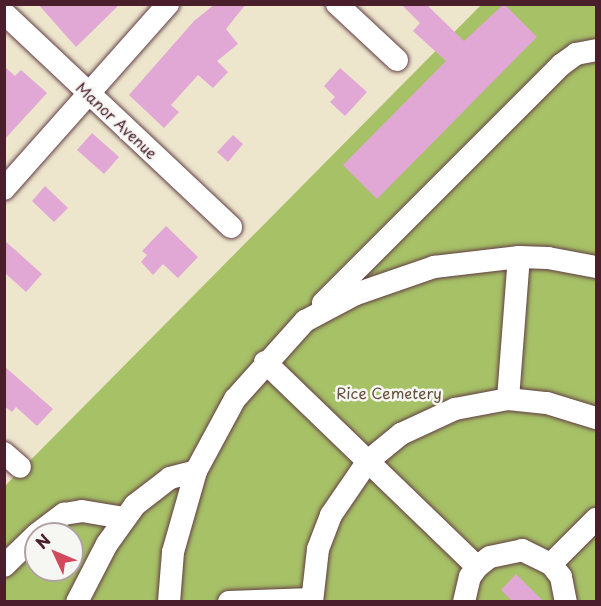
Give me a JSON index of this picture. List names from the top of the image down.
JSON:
{
  "streets": {
    "street": ["Manor Avenue"]
  },
  "parks": ["Rice Cemetery"],
  "north": "top left"
}
